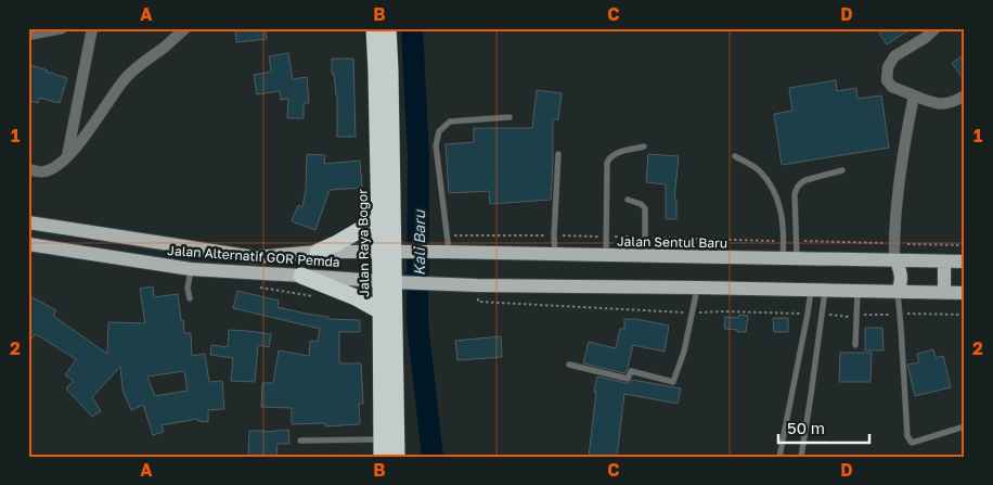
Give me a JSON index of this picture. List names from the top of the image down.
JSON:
{
  "streets": {
    "highway": ["Jalan Raya Bogor"],
    "main road": ["Jalan Sentul Baru", "Jalan Alternatif GOR Pemda"]
  },
  "crossings": [
    ["Jalan Sentul Baru", "Jalan Raya Bogor"],
    ["Jalan Sentul Baru", "Jalan Alternatif GOR Pemda"],
    ["Jalan Raya Bogor", "Jalan Alternatif GOR Pemda"]
  ],
  "water": ["Kali Baru"],
  "scale_bar": "50 m",
  "grid": {
    "columns": [
      "A",
      "B",
      "C",
      "D"
    ],
    "rows": ["1", "2"]
  }
}
